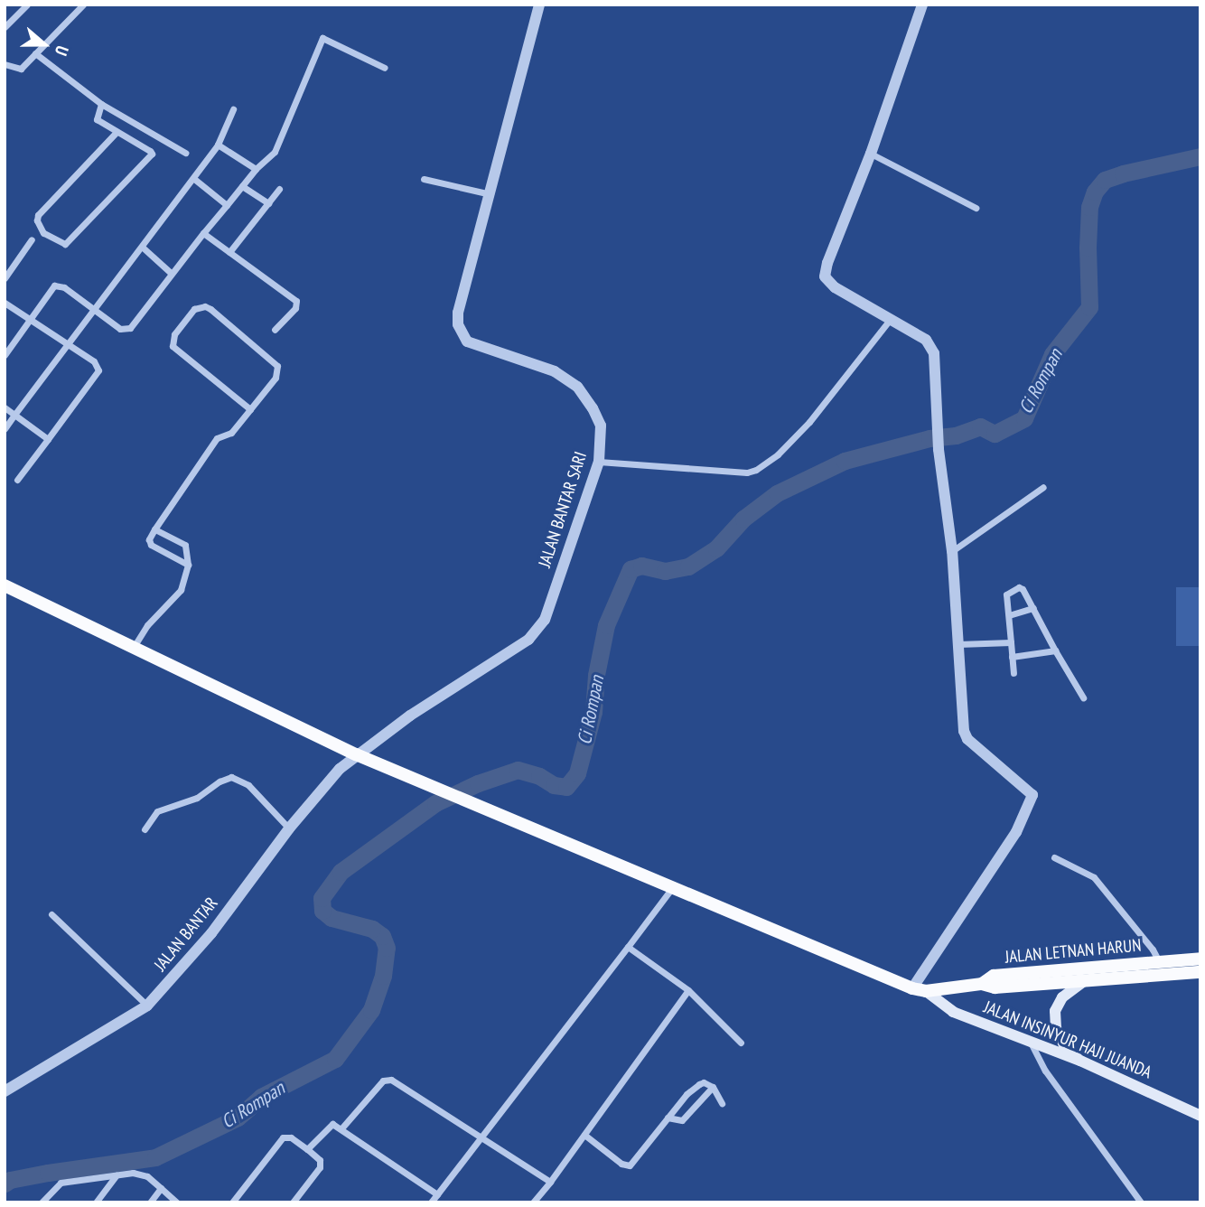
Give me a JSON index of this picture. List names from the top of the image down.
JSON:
{
  "streets": {
    "main road": ["JALAN LETNAN HARUN", "JALAN INSINYUR HAJI JUANDA"],
    "street": ["JALAN BANTAR SARI", "JALAN BANTAR"]
  },
  "crossings": [
    ["JALAN BANTAR SARI", "JALAN BANTAR"]
  ],
  "water": ["Ci Rompan"],
  "north": "right"
}
